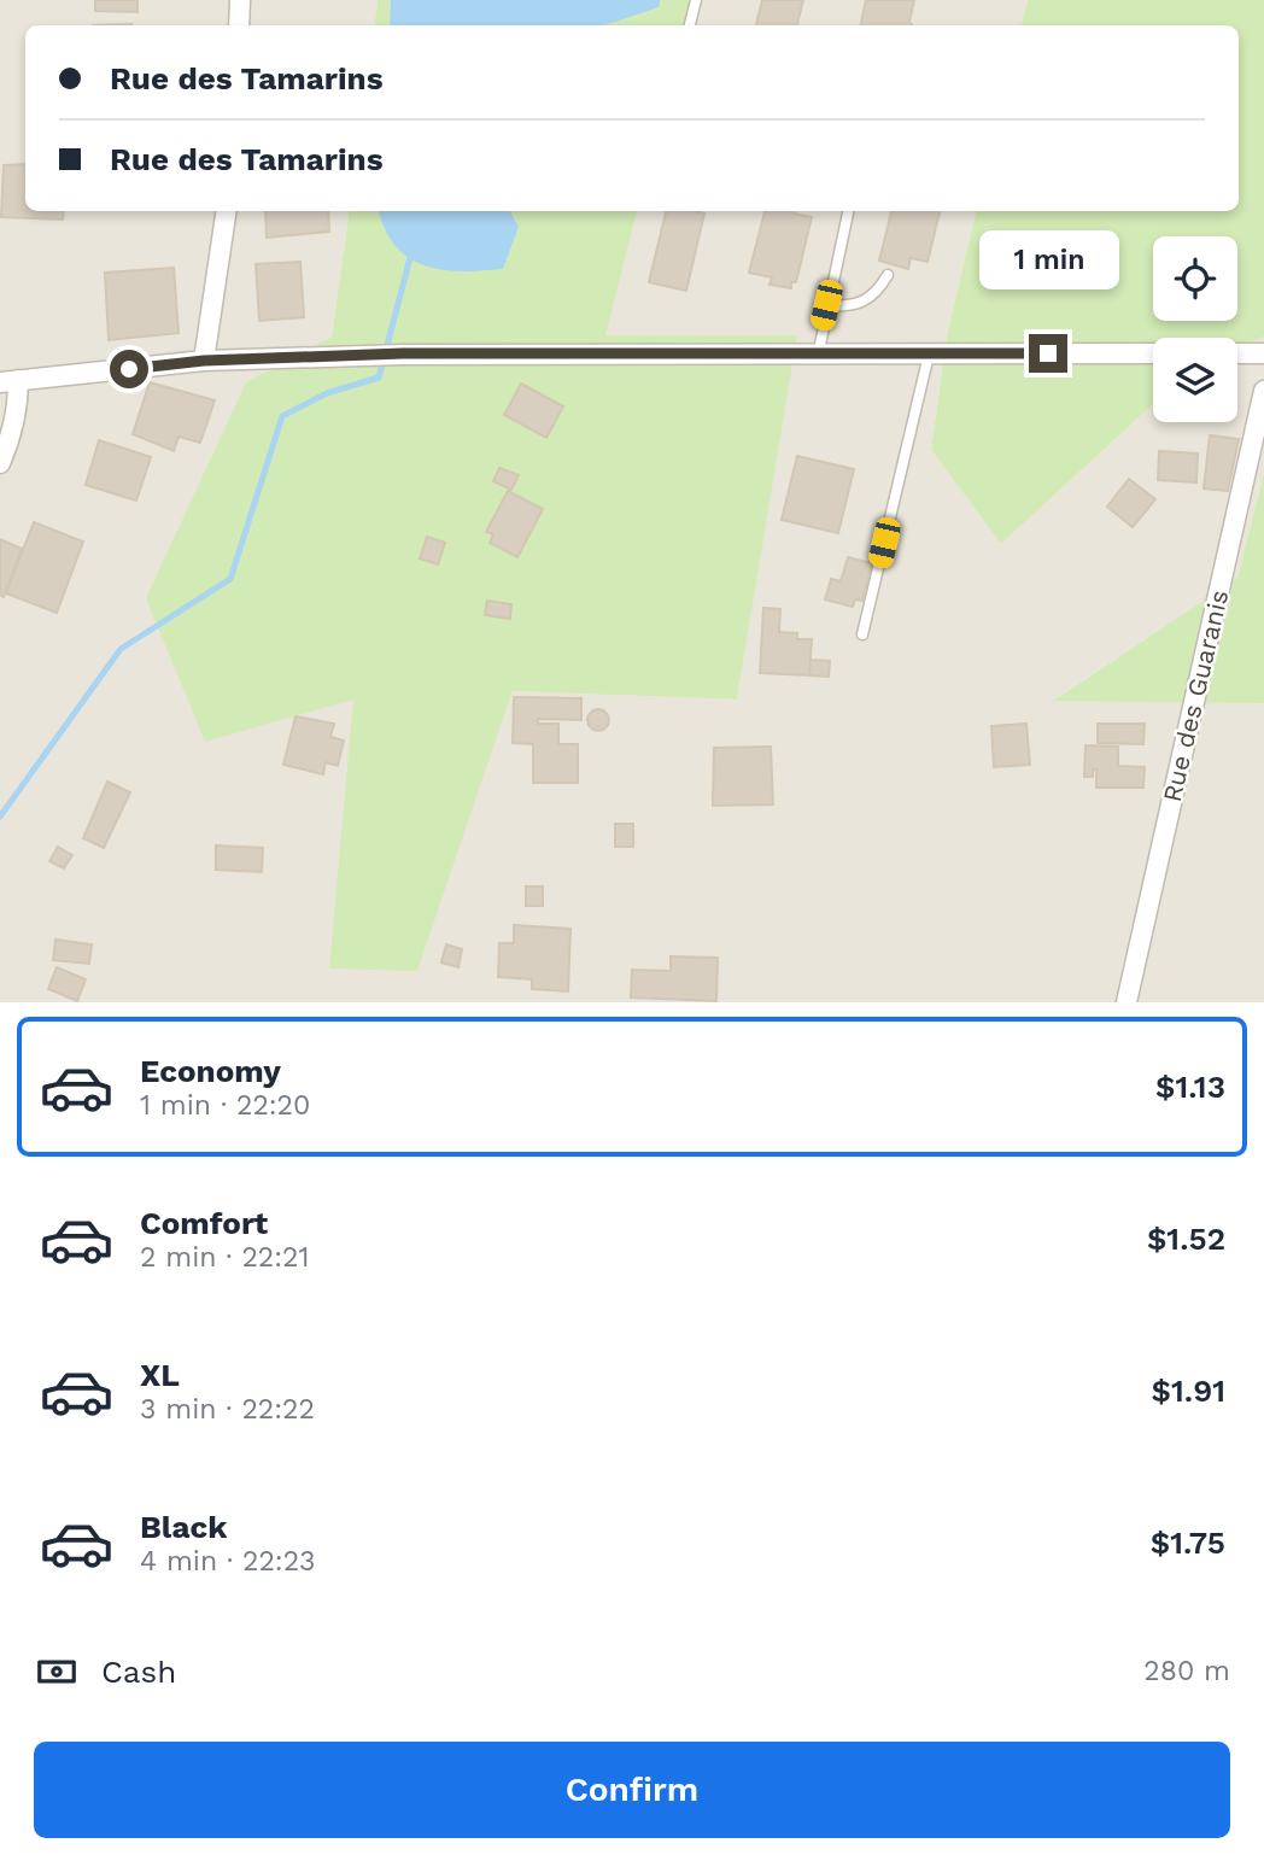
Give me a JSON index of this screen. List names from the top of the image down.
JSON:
{
  "streets": {
    "street": ["Rue des Guaranis"]
  },
  "page": {
    "banner": ["Rue des Tamarins", "Rue des Tamarins"],
    "bubble": "1 min",
    "list": [
      {
        "name": "Economy",
        "note": "1 min · 22:20",
        "value": "$1.13"
      },
      {
        "name": "Comfort",
        "note": "2 min · 22:21",
        "value": "$1.52"
      },
      {
        "name": "XL",
        "note": "3 min · 22:22",
        "value": "$1.91"
      },
      {
        "name": "Black",
        "note": "4 min · 22:23",
        "value": "$1.75"
      }
    ],
    "pay": ["Cash", "280 m"],
    "buttons": "Confirm"
  }
}
